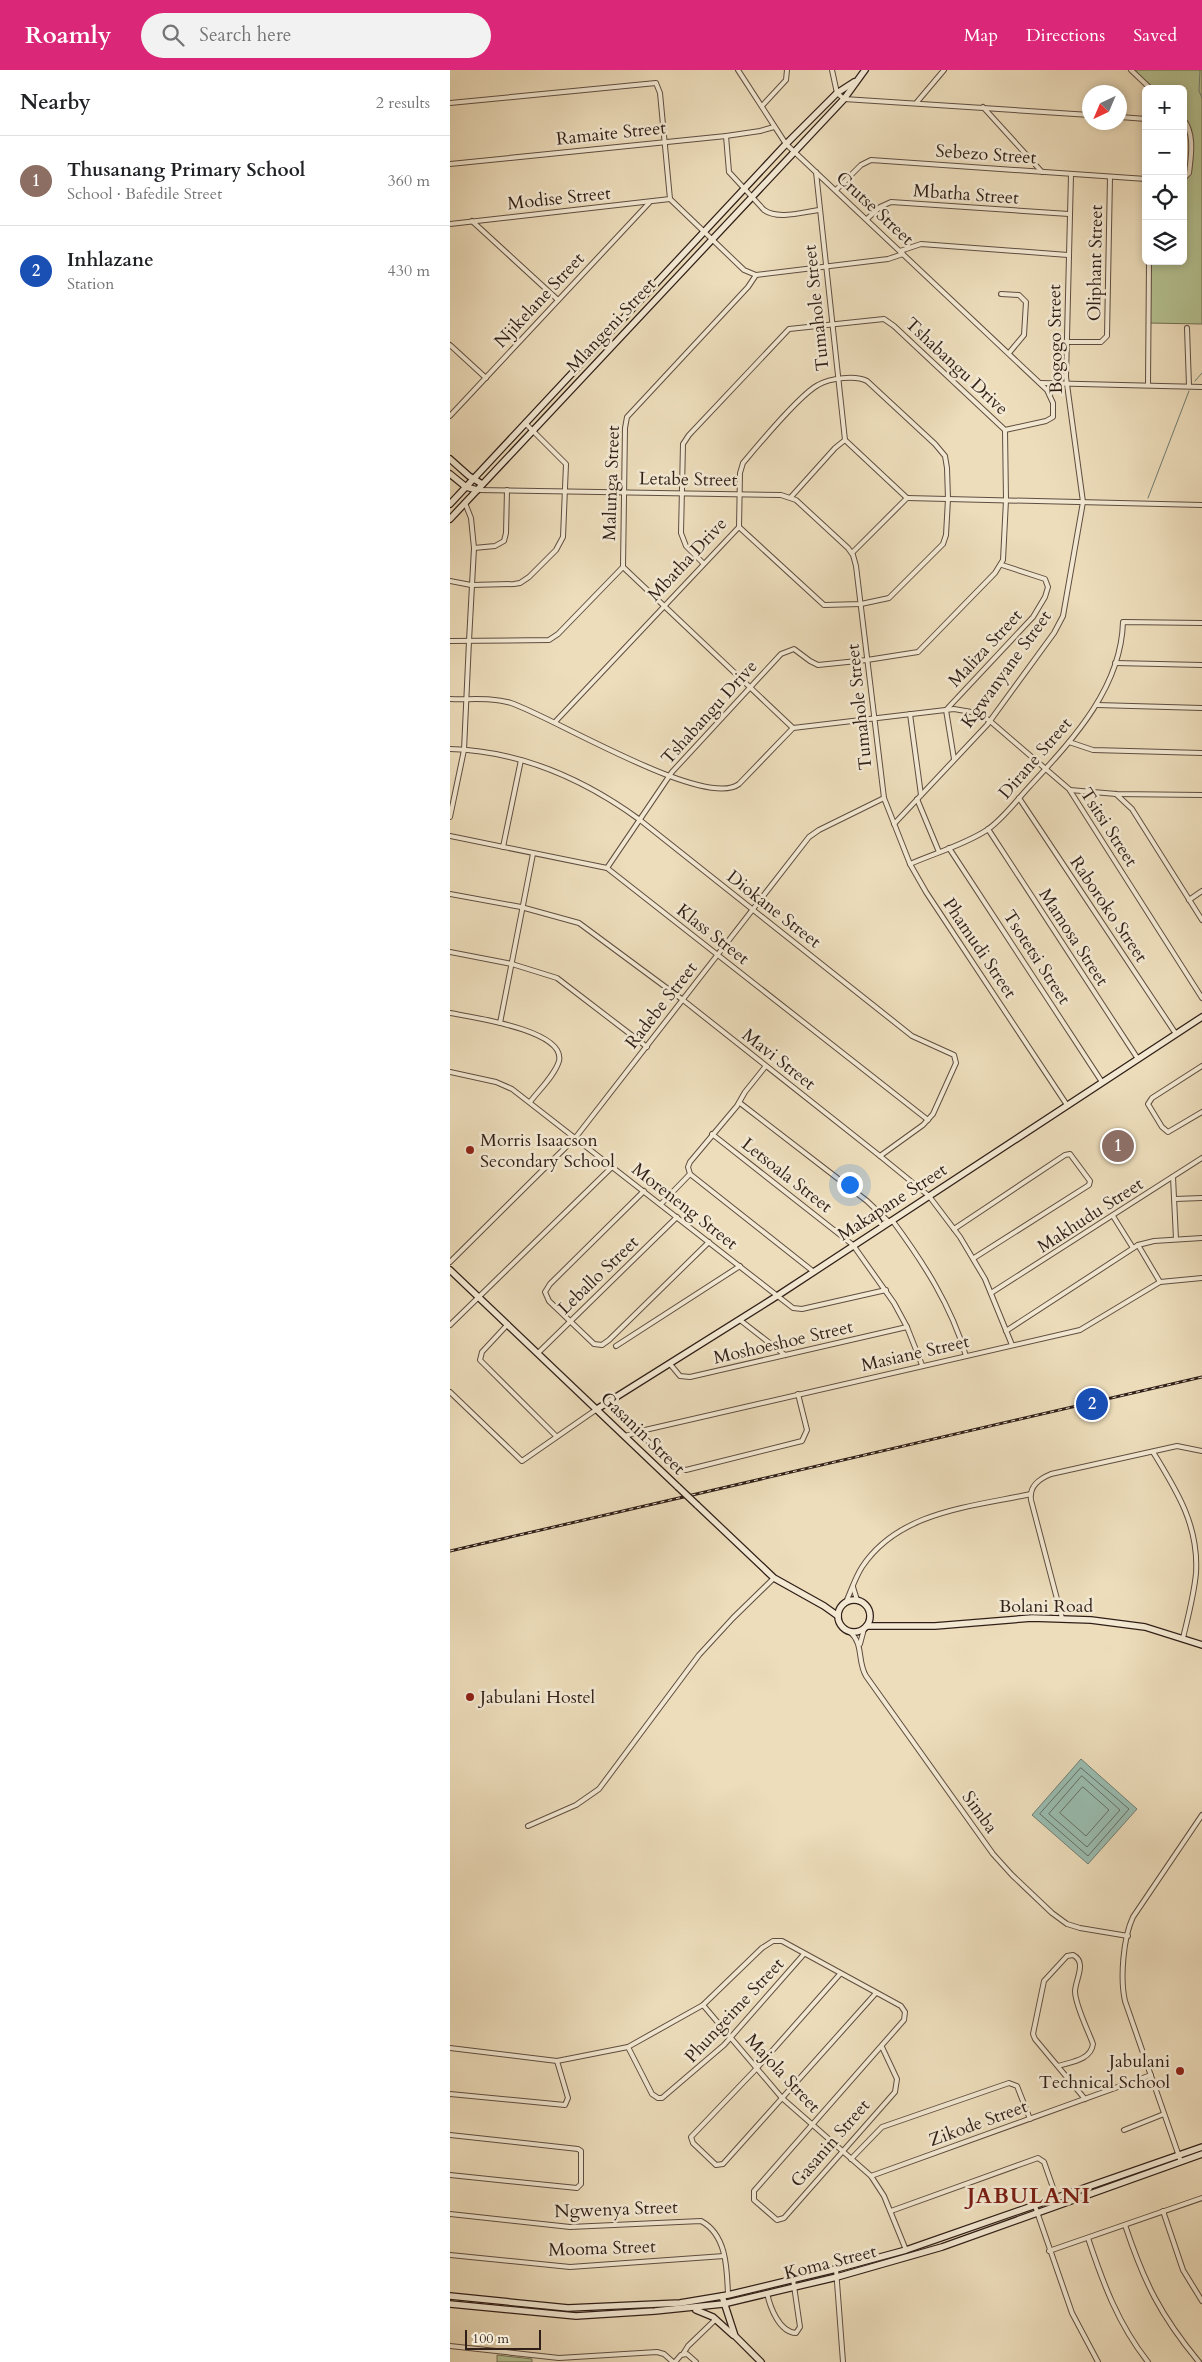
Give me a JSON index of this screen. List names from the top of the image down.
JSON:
{
  "streets": {
    "street": [
      "Ramaite Street",
      "Sebezo Street",
      "Mbatha Street",
      "Modise Street",
      "Crutse Street",
      "Oliphant Street",
      "Njikelane Street",
      "Tumahole Street",
      "Mlangeni Street",
      "Bogogo Street",
      "Tshabangu Drive",
      "Letabe Street",
      "Malunga Street",
      "Mbatha Drive",
      "Maliza Street",
      "Kgwanyane Street",
      "Dirane Street",
      "Tsitsi Street",
      "Diokane Street",
      "Raboroko Street",
      "Klass Street",
      "Mamosa Street",
      "Phamudi Street",
      "Tsotetsi Street",
      "Radebe Street",
      "Mavi Street",
      "Letsoala Street",
      "Makapane Street",
      "Moreneng Street",
      "Makhudu Street",
      "Leballo Street",
      "Moshoeshoe Street",
      "Masiane Street",
      "Gasanin Street",
      "Bolani Road",
      "Simba",
      "Phungeime Street",
      "Majola Street",
      "Zikode Street",
      "Ngwenya Street",
      "Mooma Street",
      "Koma Street"
    ]
  },
  "crossings": [
    ["Ramaite Street", "Crutse Street"],
    ["Sebezo Street", "Crutse Street"],
    ["Sebezo Street", "Oliphant Street"],
    ["Sebezo Street", "Bogogo Street"],
    ["Mbatha Street", "Crutse Street"],
    ["Mbatha Street", "Bogogo Street"],
    ["Modise Street", "Njikelane Street"],
    ["Crutse Street", "Tumahole Street"],
    ["Crutse Street", "Mlangeni Street"],
    ["Crutse Street", "Tshabangu Drive"],
    ["Oliphant Street", "Bogogo Street"],
    ["Tumahole Street", "Tshabangu Drive"],
    ["Tumahole Street", "Mbatha Drive"],
    ["Tumahole Street", "Maliza Street"],
    ["Tumahole Street", "Phamudi Street"],
    ["Tumahole Street", "Radebe Street"],
    ["Mlangeni Street", "Letabe Street"],
    ["Bogogo Street", "Kgwanyane Street"],
    ["Tshabangu Drive", "Letabe Street"],
    ["Tshabangu Drive", "Mbatha Drive"],
    ["Tshabangu Drive", "Maliza Street"],
    ["Tshabangu Drive", "Diokane Street"],
    ["Tshabangu Drive", "Klass Street"],
    ["Letabe Street", "Malunga Street"],
    ["Letabe Street", "Mbatha Drive"],
    ["Maliza Street", "Tsitsi Street"],
    ["Kgwanyane Street", "Tsitsi Street"],
    ["Kgwanyane Street", "Phamudi Street"],
    ["Dirane Street", "Tsitsi Street"],
    ["Dirane Street", "Raboroko Street"],
    ["Dirane Street", "Mamosa Street"],
    ["Dirane Street", "Phamudi Street"],
    ["Dirane Street", "Tsotetsi Street"],
    ["Diokane Street", "Klass Street"],
    ["Diokane Street", "Radebe Street"],
    ["Diokane Street", "Mavi Street"],
    ["Raboroko Street", "Makapane Street"],
    ["Klass Street", "Radebe Street"],
    ["Mamosa Street", "Makapane Street"],
    ["Phamudi Street", "Radebe Street"],
    ["Phamudi Street", "Makapane Street"],
    ["Tsotetsi Street", "Makapane Street"],
    ["Radebe Street", "Mavi Street"],
    ["Radebe Street", "Moreneng Street"],
    ["Mavi Street", "Makapane Street"],
    ["Mavi Street", "Makhudu Street"],
    ["Mavi Street", "Masiane Street"],
    ["Letsoala Street", "Makapane Street"],
    ["Letsoala Street", "Moreneng Street"],
    ["Letsoala Street", "Moshoeshoe Street"],
    ["Letsoala Street", "Masiane Street"],
    ["Makapane Street", "Moreneng Street"],
    ["Makapane Street", "Moshoeshoe Street"],
    ["Makapane Street", "Gasanin Street"],
    ["Moreneng Street", "Leballo Street"],
    ["Leballo Street", "Gasanin Street"],
    ["Masiane Street", "Gasanin Street"],
    ["Gasanin Street", "Bolani Road"],
    ["Gasanin Street", "Majola Street"],
    ["Phungeime Street", "Majola Street"],
    ["Majola Street", "Zikode Street"],
    ["Majola Street", "Koma Street"],
    ["Ngwenya Street", "Mooma Street"],
    ["Ngwenya Street", "Koma Street"]
  ],
  "districts": ["JABULANI"],
  "places": ["Morris Isaacson Secondary School", "Jabulani Hostel", "Jabulani Technical School"],
  "scale_bar": "100 m",
  "north": "bottom left",
  "page": {
    "header": "Roamly",
    "search": "Search here",
    "nav": ["Map", "Directions", "Saved"],
    "heading": ["Nearby", "2 results"],
    "map_buttons": ["+", "−"],
    "list": [
      {
        "mark": "1",
        "name": "Thusanang Primary School",
        "note": "School · Bafedile Street",
        "value": "360 m"
      },
      {
        "mark": "2",
        "name": "Inhlazane",
        "note": "Station",
        "value": "430 m"
      }
    ],
    "pins": ["1", "2"],
    "scale": "100 m"
  }
}
